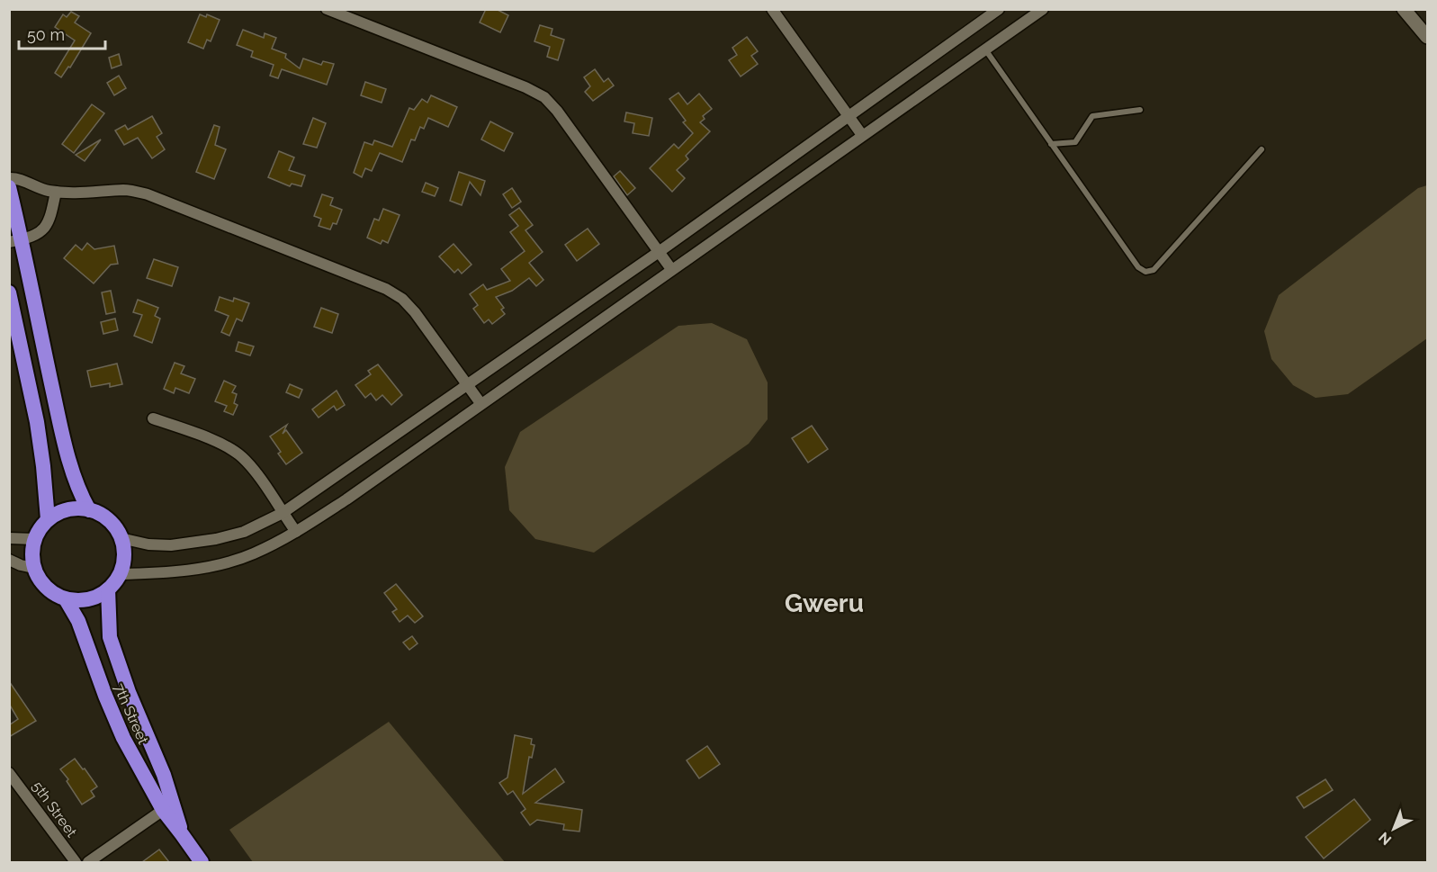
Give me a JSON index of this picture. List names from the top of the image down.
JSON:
{
  "streets": {
    "highway": ["7th Street"],
    "street": ["5th Street"]
  },
  "districts": ["Gweru"],
  "scale_bar": "50 m",
  "north": "bottom left"
}
